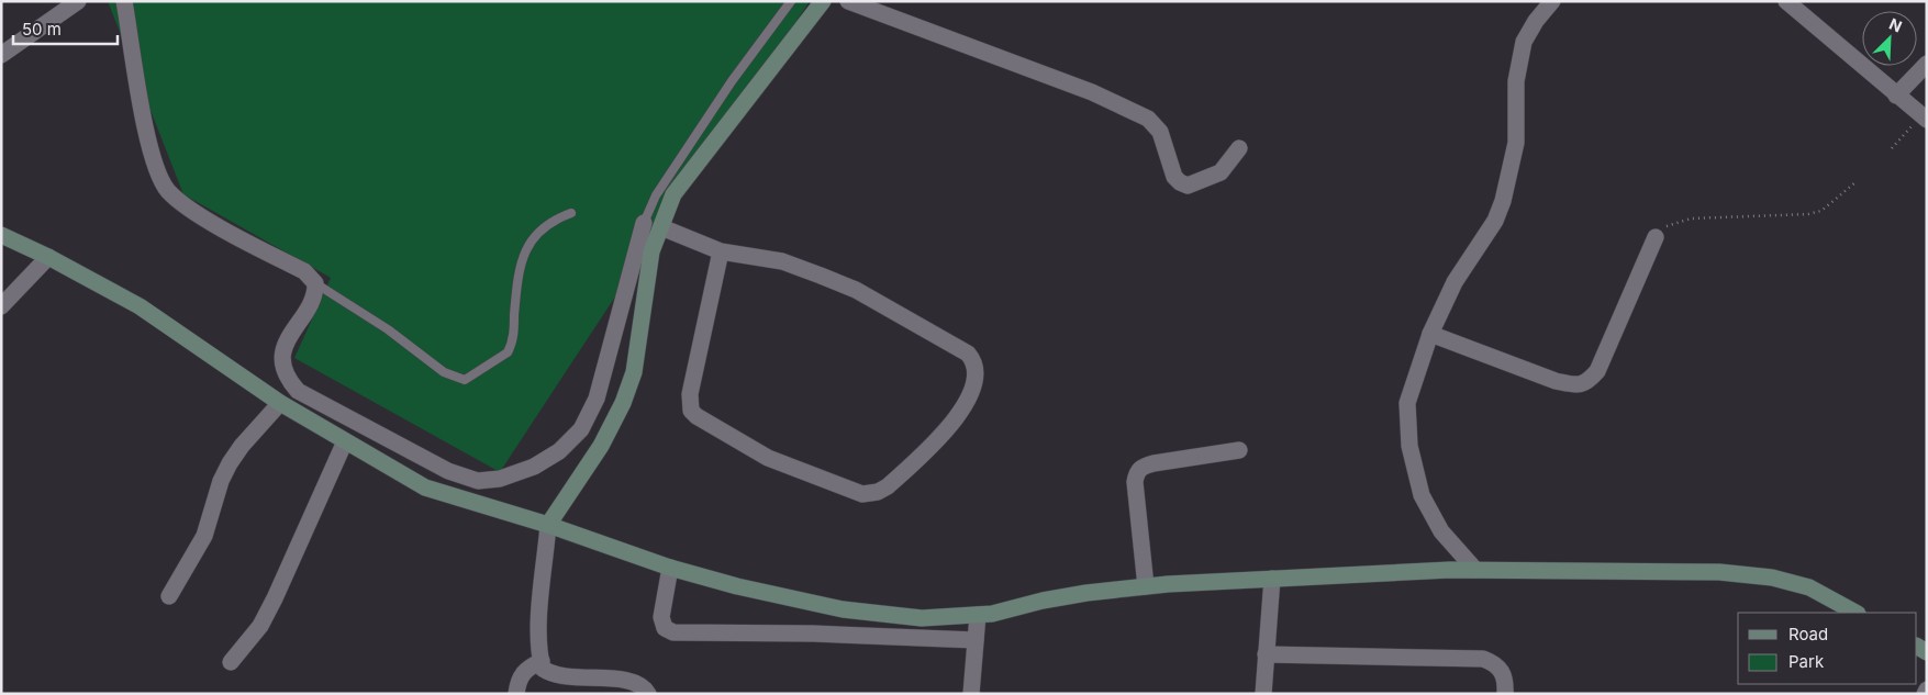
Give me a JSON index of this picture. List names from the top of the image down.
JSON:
{
  "legend": ["Road", "Park"],
  "scale_bar": "50 m",
  "north": "top right"
}
